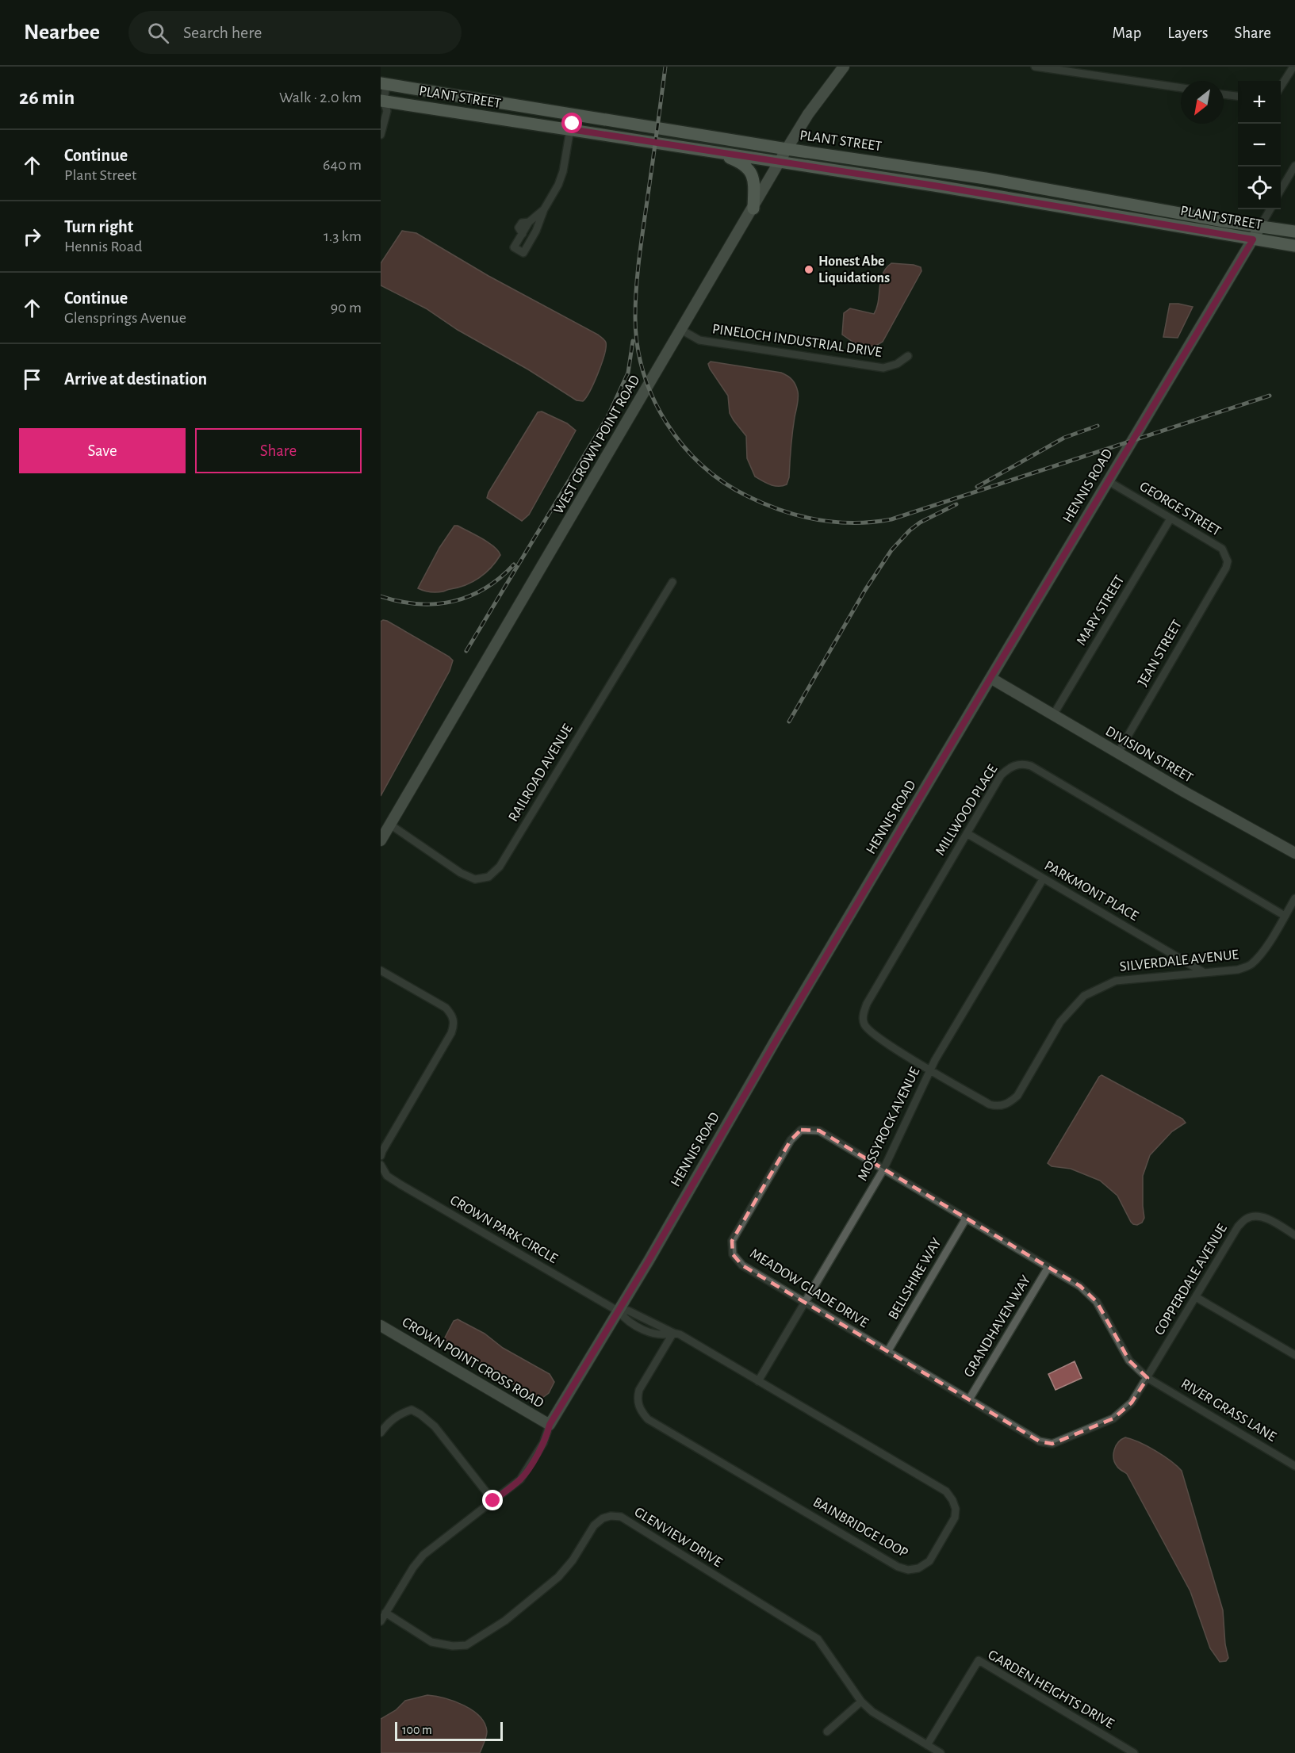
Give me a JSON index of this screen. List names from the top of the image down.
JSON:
{
  "streets": {
    "main road": ["PLANT STREET"],
    "street": [
      "PINELOCH INDUSTRIAL DRIVE",
      "WEST CROWN POINT ROAD",
      "HENNIS ROAD",
      "GEORGE STREET",
      "MARY STREET",
      "JEAN STREET",
      "DIVISION STREET",
      "RAILROAD AVENUE",
      "MILLWOOD PLACE",
      "PARKMONT PLACE",
      "SILVERDALE AVENUE",
      "MOSSYROCK AVENUE",
      "CROWN PARK CIRCLE",
      "BELLSHIRE WAY",
      "COPPERDALE AVENUE",
      "MEADOW GLADE DRIVE",
      "GRANDHAVEN WAY",
      "CROWN POINT CROSS ROAD",
      "RIVER GRASS LANE",
      "BAINBRIDGE LOOP",
      "GLENVIEW DRIVE",
      "GARDEN HEIGHTS DRIVE"
    ]
  },
  "crossings": [
    ["PLANT STREET", "WEST CROWN POINT ROAD"],
    ["PLANT STREET", "HENNIS ROAD"],
    ["PINELOCH INDUSTRIAL DRIVE", "WEST CROWN POINT ROAD"],
    ["WEST CROWN POINT ROAD", "RAILROAD AVENUE"],
    ["HENNIS ROAD", "GEORGE STREET"],
    ["HENNIS ROAD", "DIVISION STREET"],
    ["HENNIS ROAD", "CROWN PARK CIRCLE"],
    ["HENNIS ROAD", "CROWN POINT CROSS ROAD"],
    ["HENNIS ROAD", "BAINBRIDGE LOOP"],
    ["GEORGE STREET", "MARY STREET"],
    ["GEORGE STREET", "JEAN STREET"],
    ["MARY STREET", "DIVISION STREET"],
    ["JEAN STREET", "DIVISION STREET"],
    ["MILLWOOD PLACE", "PARKMONT PLACE"],
    ["MILLWOOD PLACE", "SILVERDALE AVENUE"],
    ["MILLWOOD PLACE", "MOSSYROCK AVENUE"],
    ["PARKMONT PLACE", "SILVERDALE AVENUE"],
    ["PARKMONT PLACE", "MOSSYROCK AVENUE"],
    ["SILVERDALE AVENUE", "MOSSYROCK AVENUE"],
    ["MOSSYROCK AVENUE", "MEADOW GLADE DRIVE"],
    ["MOSSYROCK AVENUE", "BAINBRIDGE LOOP"],
    ["CROWN PARK CIRCLE", "BAINBRIDGE LOOP"],
    ["BELLSHIRE WAY", "MEADOW GLADE DRIVE"],
    ["COPPERDALE AVENUE", "MEADOW GLADE DRIVE"],
    ["COPPERDALE AVENUE", "RIVER GRASS LANE"],
    ["MEADOW GLADE DRIVE", "GRANDHAVEN WAY"],
    ["MEADOW GLADE DRIVE", "RIVER GRASS LANE"],
    ["GLENVIEW DRIVE", "GARDEN HEIGHTS DRIVE"]
  ],
  "places": ["Honest Abe Liquidations"],
  "scale_bar": "100 m",
  "north": "bottom left",
  "page": {
    "header": "Nearbee",
    "search": "Search here",
    "nav": ["Map", "Layers", "Share"],
    "heading": ["26 min", "Walk · 2.0 km"],
    "map_buttons": ["+", "−"],
    "list": [
      ["Continue", "Plant Street", "640 m"],
      ["Turn right", "Hennis Road", "1.3 km"],
      ["Continue", "Glensprings Avenue", "90 m"],
      "Arrive at destination"
    ],
    "buttons": ["Save", "Share"],
    "scale": "100 m"
  }
}
